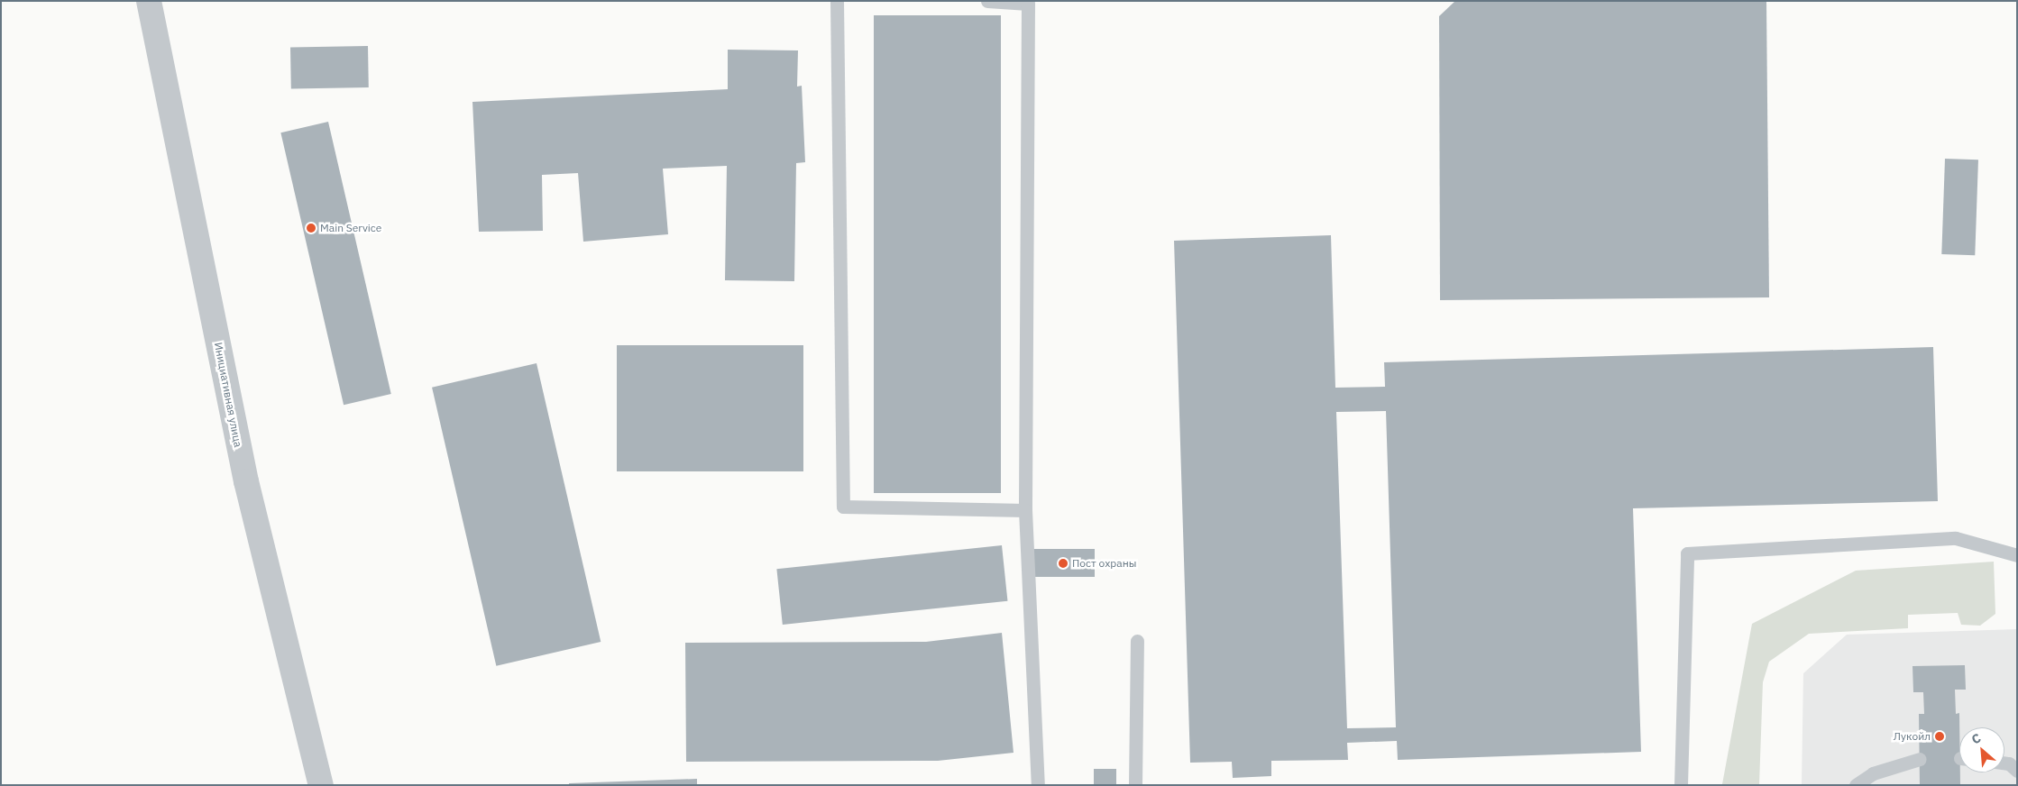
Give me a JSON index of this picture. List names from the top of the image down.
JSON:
{
  "streets": {
    "street": ["Инициативная улица"]
  },
  "places": ["Main Service", "Пост охраны", "Лукойл"],
  "north": "top left"
}
